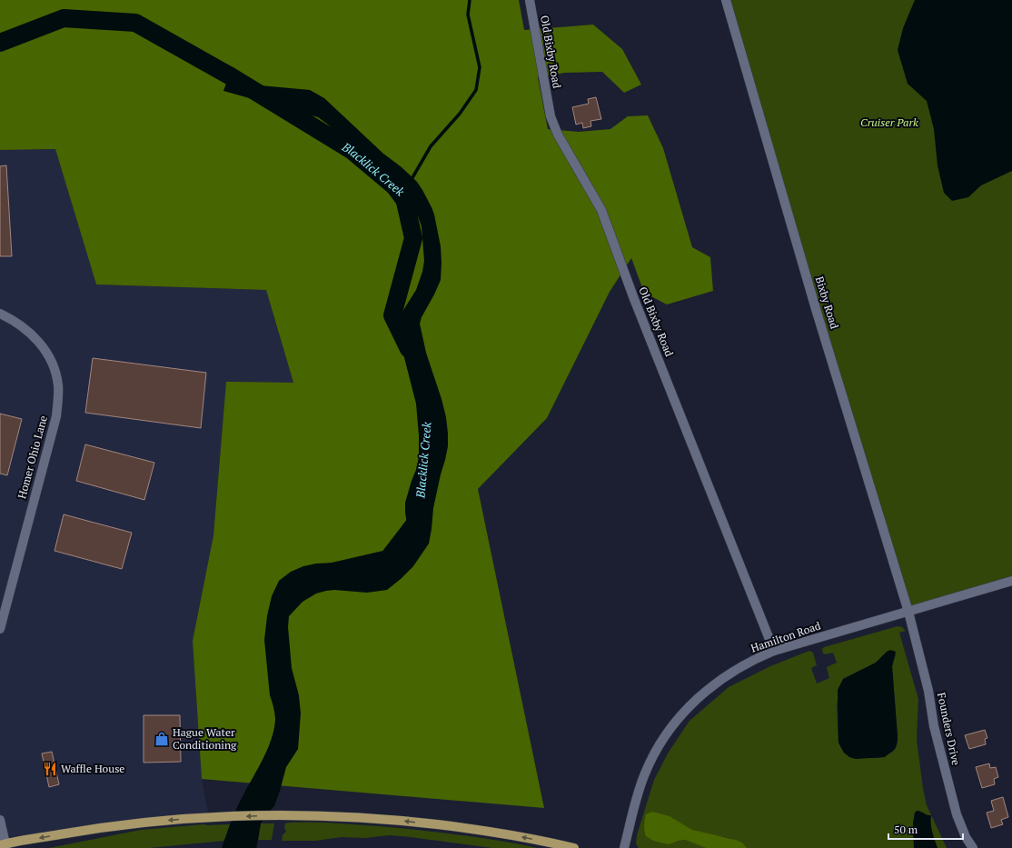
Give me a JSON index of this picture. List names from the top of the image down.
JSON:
{
  "streets": {
    "street": [
      "Old Bixby Road",
      "Bixby Road",
      "Homer Ohio Lane",
      "Hamilton Road",
      "Founders Drive"
    ]
  },
  "crossings": [
    ["Old Bixby Road", "Hamilton Road"],
    ["Bixby Road", "Hamilton Road"],
    ["Bixby Road", "Founders Drive"],
    ["Hamilton Road", "Founders Drive"]
  ],
  "water": ["Blacklick Creek"],
  "parks": ["Cruiser Park"],
  "places": {
    "shop": ["Hague Water Conditioning"],
    "restaurant": ["Waffle House"]
  },
  "scale_bar": "50 m"
}
